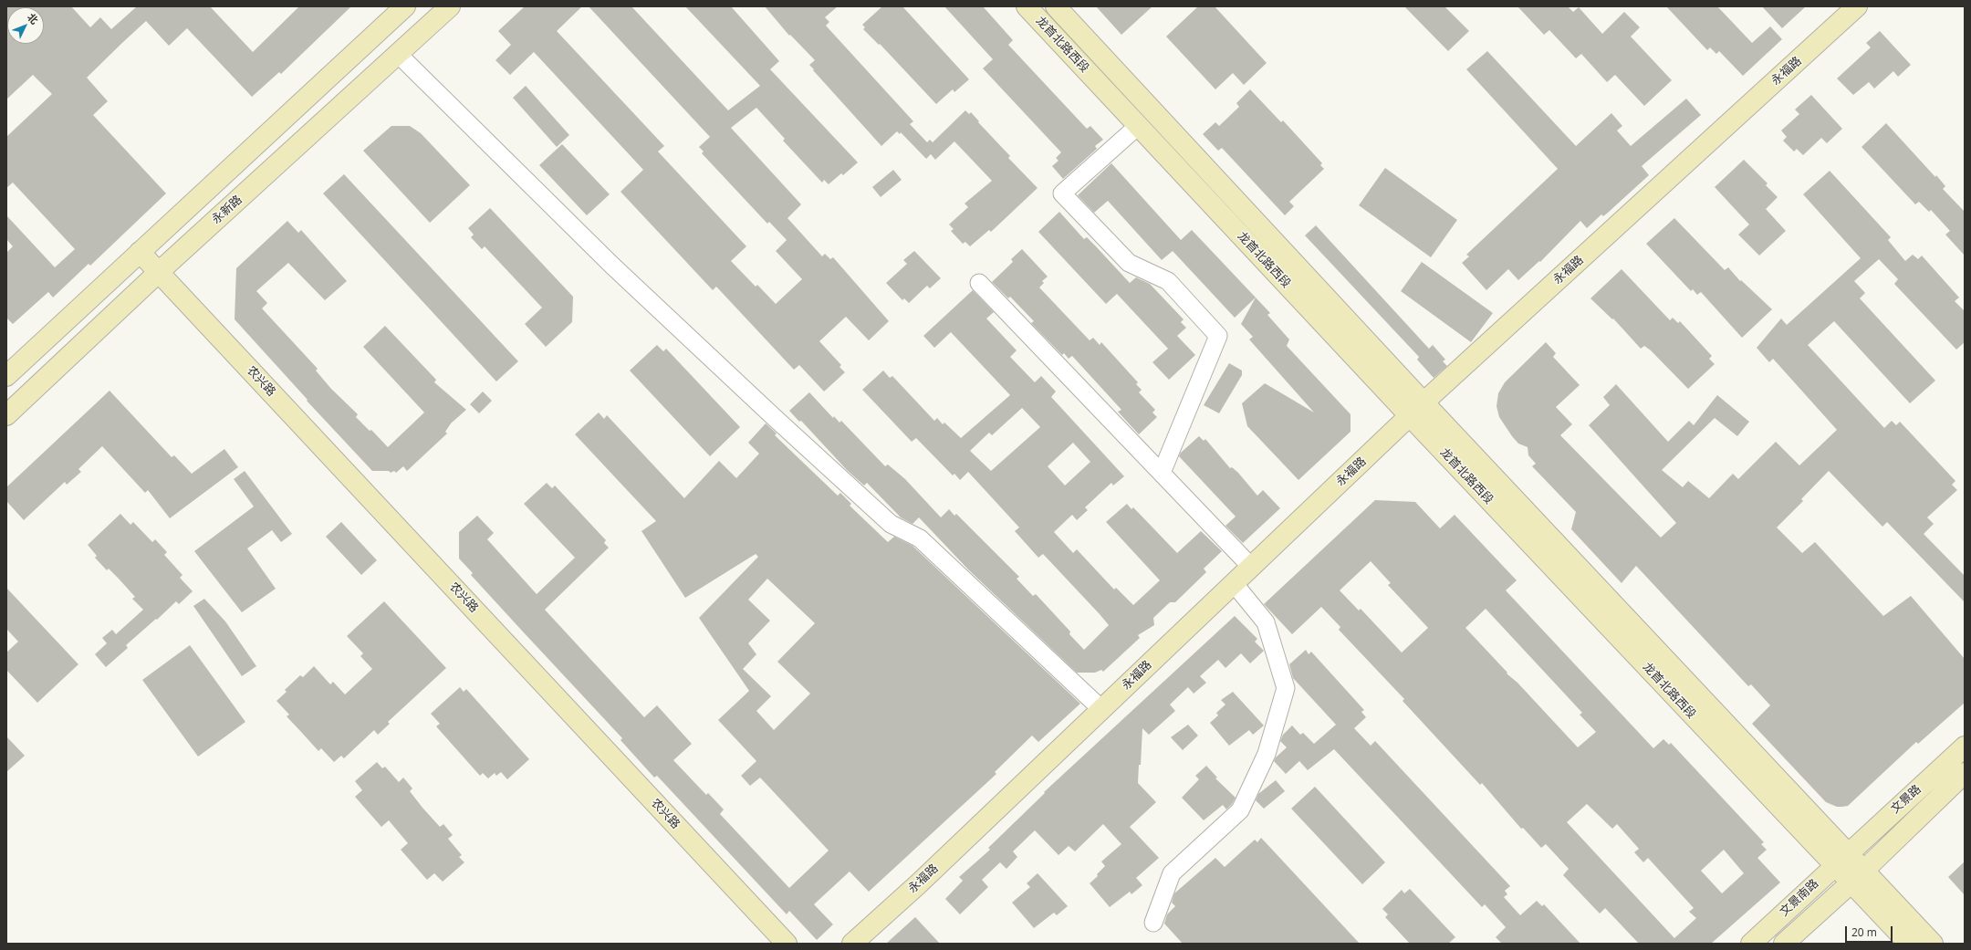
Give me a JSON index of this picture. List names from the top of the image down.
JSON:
{
  "streets": {
    "street": [
      "龙首北路西段",
      "永福路",
      "永新路",
      "农兴路",
      "文景路",
      "文景南路"
    ]
  },
  "crossings": [
    ["龙首北路西段", "永福路"],
    ["龙首北路西段", "文景路"],
    ["龙首北路西段", "文景南路"],
    ["永新路", "农兴路"],
    ["文景路", "文景南路"]
  ],
  "scale_bar": "20 m",
  "north": "top right"
}
